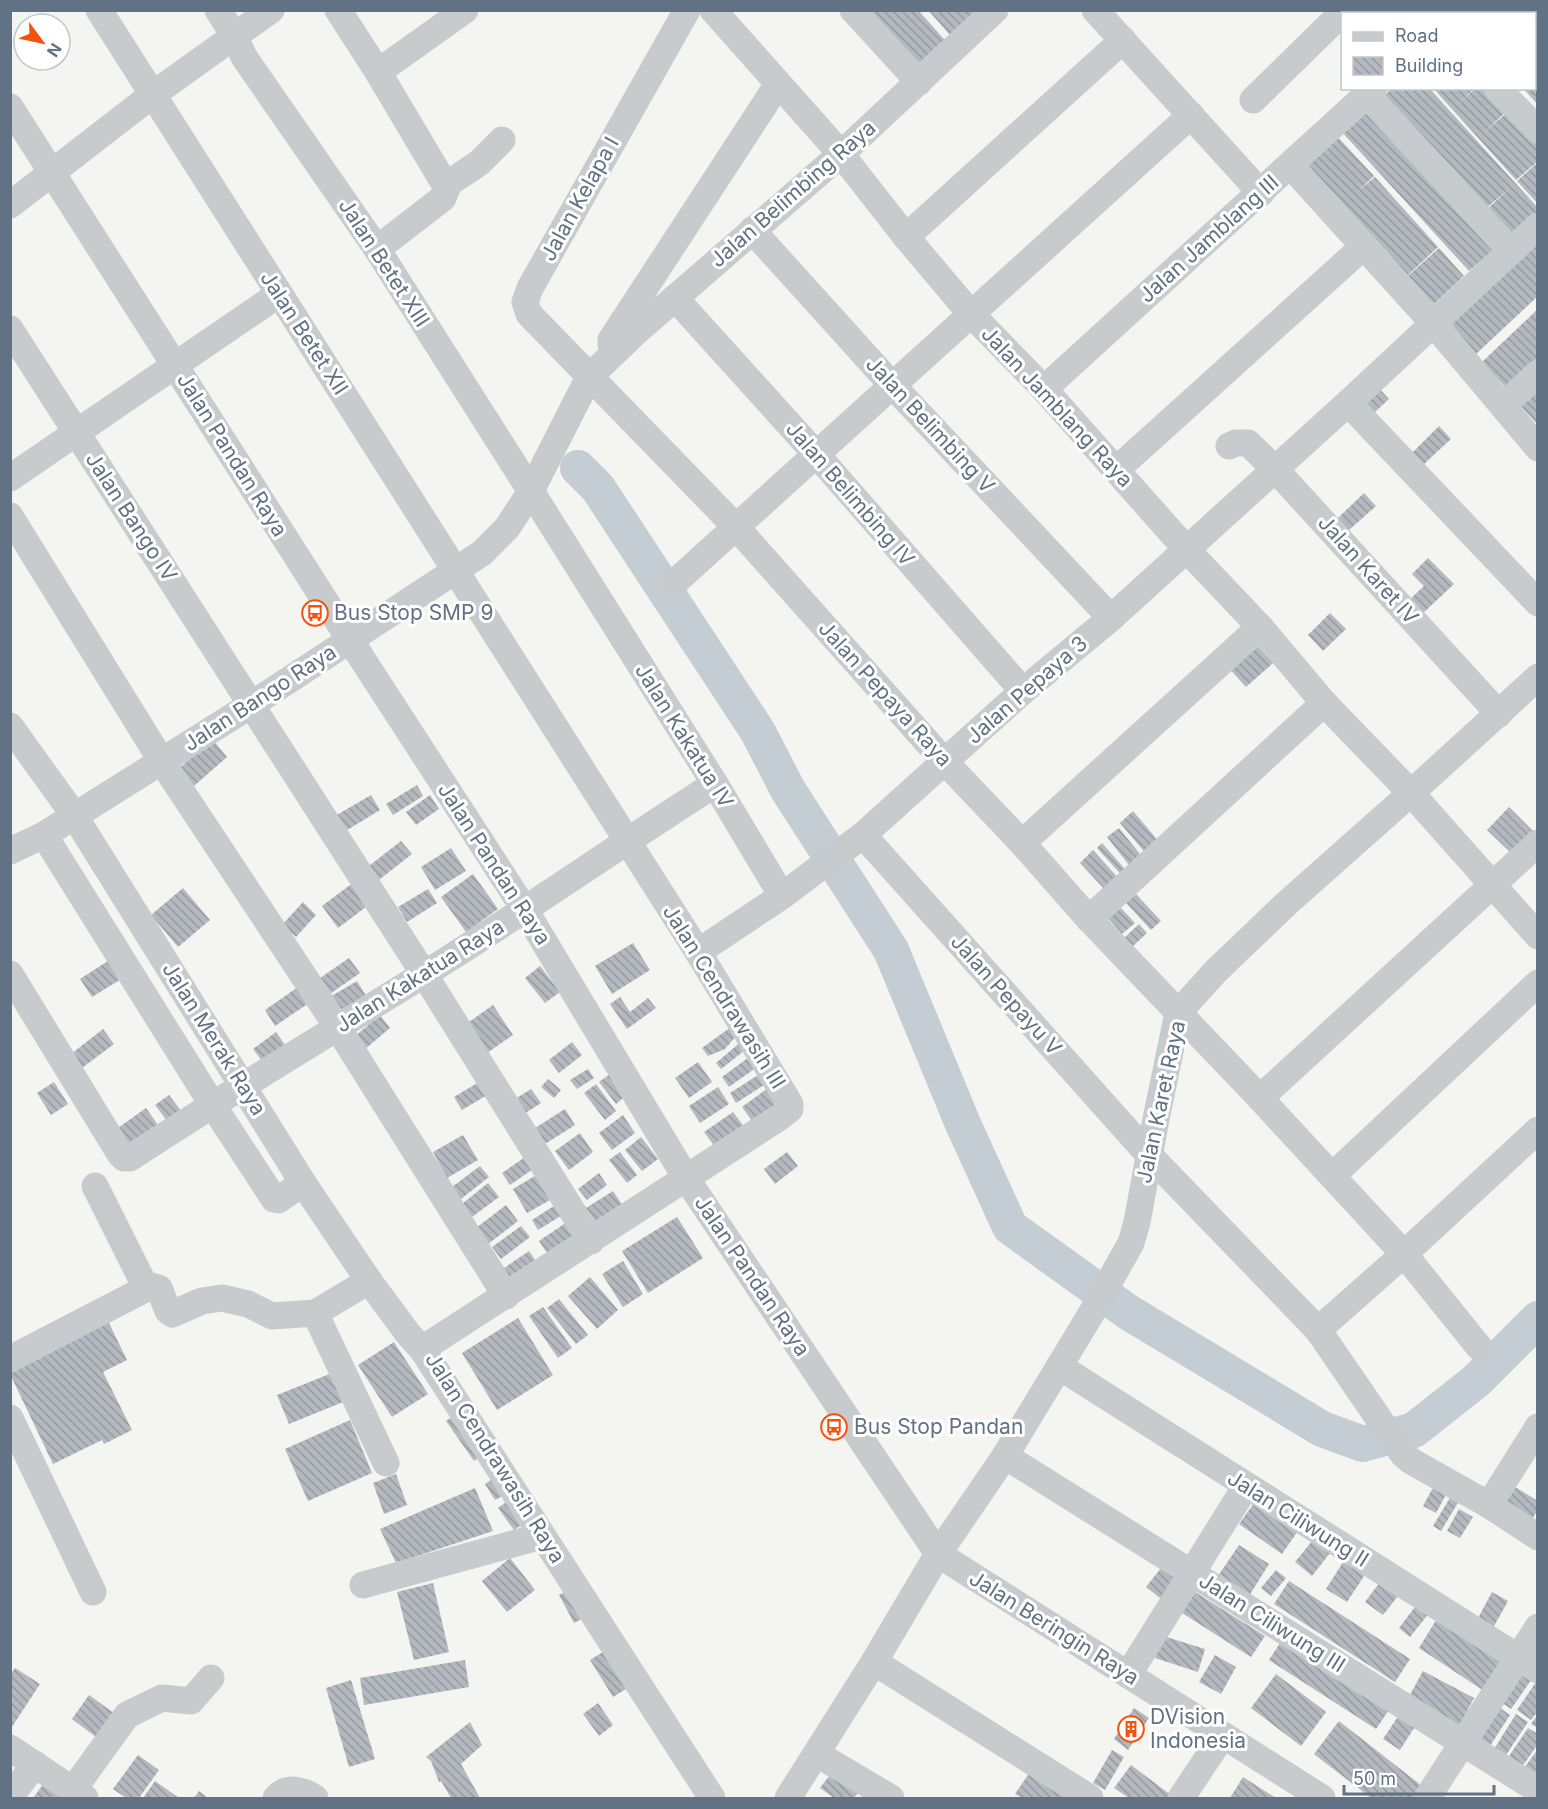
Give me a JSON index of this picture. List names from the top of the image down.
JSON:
{
  "streets": {
    "street": [
      "Jalan Belimbing Raya",
      "Jalan Kelapa I",
      "Jalan Jamblang III",
      "Jalan Betet XIII",
      "Jalan Betet XII",
      "Jalan Jamblang Raya",
      "Jalan Belimbing V",
      "Jalan Pandan Raya",
      "Jalan Belimbing IV",
      "Jalan Bango IV",
      "Jalan Karet IV",
      "Jalan Pepaya 3",
      "Jalan Pepaya Raya",
      "Jalan Bango Raya",
      "Jalan Kakatua IV",
      "Jalan Kakatua Raya",
      "Jalan Pepayu V",
      "Jalan Cendrawasih III",
      "Jalan Merak Raya",
      "Jalan Karet Raya",
      "Jalan Cendrawasih Raya",
      "Jalan Ciliwung II",
      "Jalan Ciliwung III",
      "Jalan Beringin Raya"
    ]
  },
  "crossings": [
    ["Jalan Belimbing Raya", "Jalan Kelapa I"],
    ["Jalan Belimbing Raya", "Jalan Jamblang Raya"],
    ["Jalan Belimbing Raya", "Jalan Belimbing V"],
    ["Jalan Belimbing Raya", "Jalan Belimbing IV"],
    ["Jalan Belimbing Raya", "Jalan Pepaya Raya"],
    ["Jalan Belimbing Raya", "Jalan Bango Raya"],
    ["Jalan Kelapa I", "Jalan Pepaya Raya"],
    ["Jalan Kelapa I", "Jalan Bango Raya"],
    ["Jalan Jamblang III", "Jalan Jamblang Raya"],
    ["Jalan Betet XIII", "Jalan Bango Raya"],
    ["Jalan Betet XIII", "Jalan Kakatua IV"],
    ["Jalan Betet XII", "Jalan Bango Raya"],
    ["Jalan Betet XII", "Jalan Kakatua Raya"],
    ["Jalan Betet XII", "Jalan Cendrawasih III"],
    ["Jalan Jamblang Raya", "Jalan Pepaya 3"],
    ["Jalan Jamblang Raya", "Jalan Karet Raya"],
    ["Jalan Belimbing V", "Jalan Pepaya 3"],
    ["Jalan Pandan Raya", "Jalan Bango Raya"],
    ["Jalan Pandan Raya", "Jalan Kakatua Raya"],
    ["Jalan Pandan Raya", "Jalan Cendrawasih III"],
    ["Jalan Pandan Raya", "Jalan Karet Raya"],
    ["Jalan Pandan Raya", "Jalan Cendrawasih Raya"],
    ["Jalan Pandan Raya", "Jalan Beringin Raya"],
    ["Jalan Belimbing IV", "Jalan Pepaya 3"],
    ["Jalan Bango IV", "Jalan Bango Raya"],
    ["Jalan Bango IV", "Jalan Kakatua Raya"],
    ["Jalan Bango IV", "Jalan Cendrawasih Raya"],
    ["Jalan Karet IV", "Jalan Pepaya 3"],
    ["Jalan Karet IV", "Jalan Karet Raya"],
    ["Jalan Pepaya 3", "Jalan Pepaya Raya"],
    ["Jalan Pepaya 3", "Jalan Kakatua IV"],
    ["Jalan Pepaya 3", "Jalan Pepayu V"],
    ["Jalan Pepaya Raya", "Jalan Bango Raya"],
    ["Jalan Pepaya Raya", "Jalan Karet Raya"],
    ["Jalan Bango Raya", "Jalan Kakatua IV"],
    ["Jalan Bango Raya", "Jalan Merak Raya"],
    ["Jalan Kakatua IV", "Jalan Kakatua Raya"],
    ["Jalan Kakatua Raya", "Jalan Cendrawasih III"],
    ["Jalan Kakatua Raya", "Jalan Merak Raya"],
    ["Jalan Pepayu V", "Jalan Karet Raya"],
    ["Jalan Cendrawasih III", "Jalan Cendrawasih Raya"],
    ["Jalan Merak Raya", "Jalan Cendrawasih Raya"],
    ["Jalan Karet Raya", "Jalan Ciliwung II"],
    ["Jalan Karet Raya", "Jalan Ciliwung III"],
    ["Jalan Karet Raya", "Jalan Beringin Raya"]
  ],
  "places": {
    "bus stop": ["Bus Stop SMP 9", "Bus Stop Pandan"],
    "building": ["DVision Indonesia"]
  },
  "legend": ["Road", "Building"],
  "scale_bar": "50 m",
  "north": "bottom right"
}
